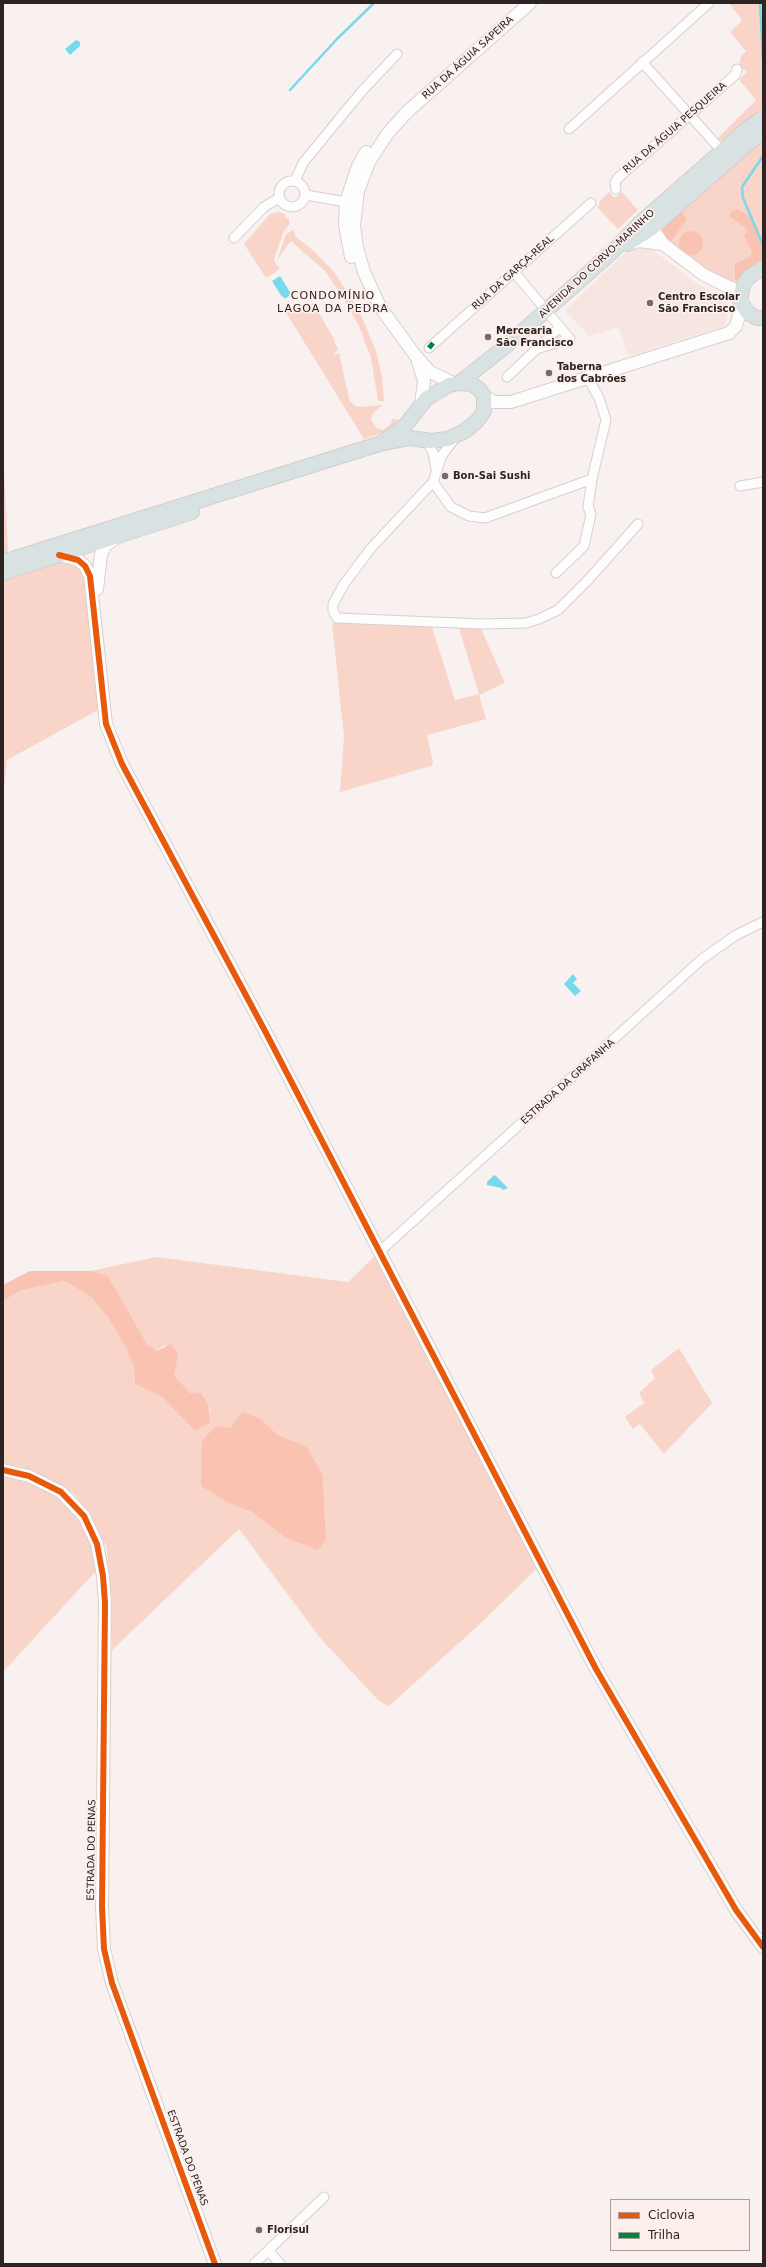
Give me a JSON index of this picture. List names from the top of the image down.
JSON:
{
  "streets": {
    "main road": ["AVENIDA DO CORVO-MARINHO"],
    "street": [
      "RUA DA ÁGUIA SAPEIRA",
      "RUA DA ÁGUIA PESQUEIRA",
      "RUA DA GARÇA-REAL",
      "ESTRADA DA GRAFANHA",
      "ESTRADA DO PENAS"
    ]
  },
  "districts": ["CONDOMÍNIO LAGOA DA PEDRA"],
  "places": [
    "Centro Escolar São Francisco",
    "Mercearia São Francisco",
    "Taberna dos Cabrões",
    "Bon-Sai Sushi",
    "Florisul"
  ],
  "legend": ["Ciclovia", "Trilha"]
}
